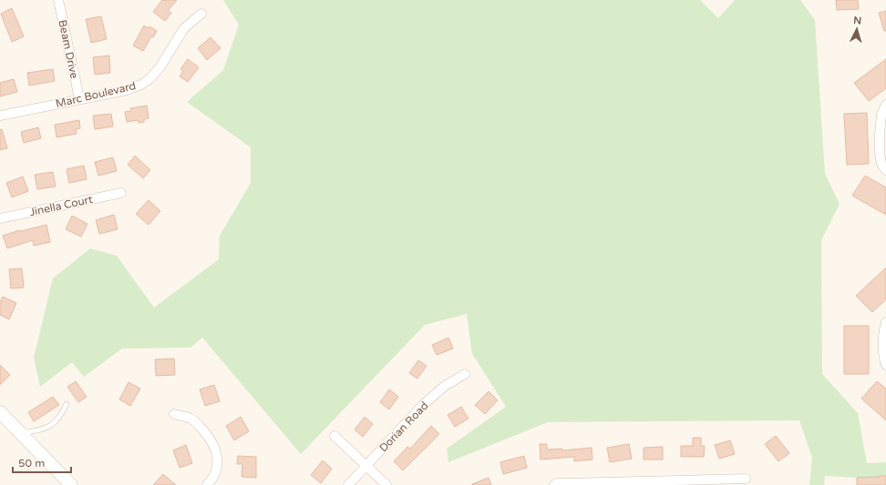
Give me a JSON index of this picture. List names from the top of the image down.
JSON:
{
  "streets": {
    "street": [
      "Beam Drive",
      "Marc Boulevard",
      "Jinella Court",
      "Dorian Road"
    ]
  },
  "crossings": [
    ["Beam Drive", "Marc Boulevard"]
  ],
  "scale_bar": "50 m",
  "north": "top"
}
